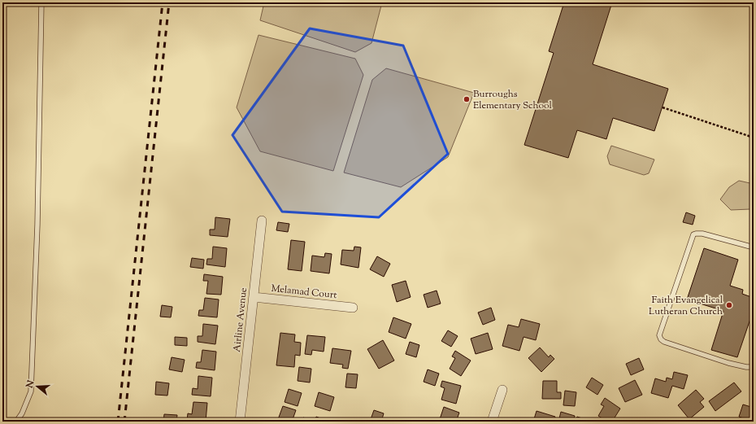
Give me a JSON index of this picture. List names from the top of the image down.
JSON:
{
  "streets": {
    "street": ["Melamad Court", "Airline Avenue"]
  },
  "crossings": [
    ["Melamad Court", "Airline Avenue"]
  ],
  "places": ["Burroughs Elementary School", "Faith Evangelical Lutheran Church"],
  "north": "left"
}
